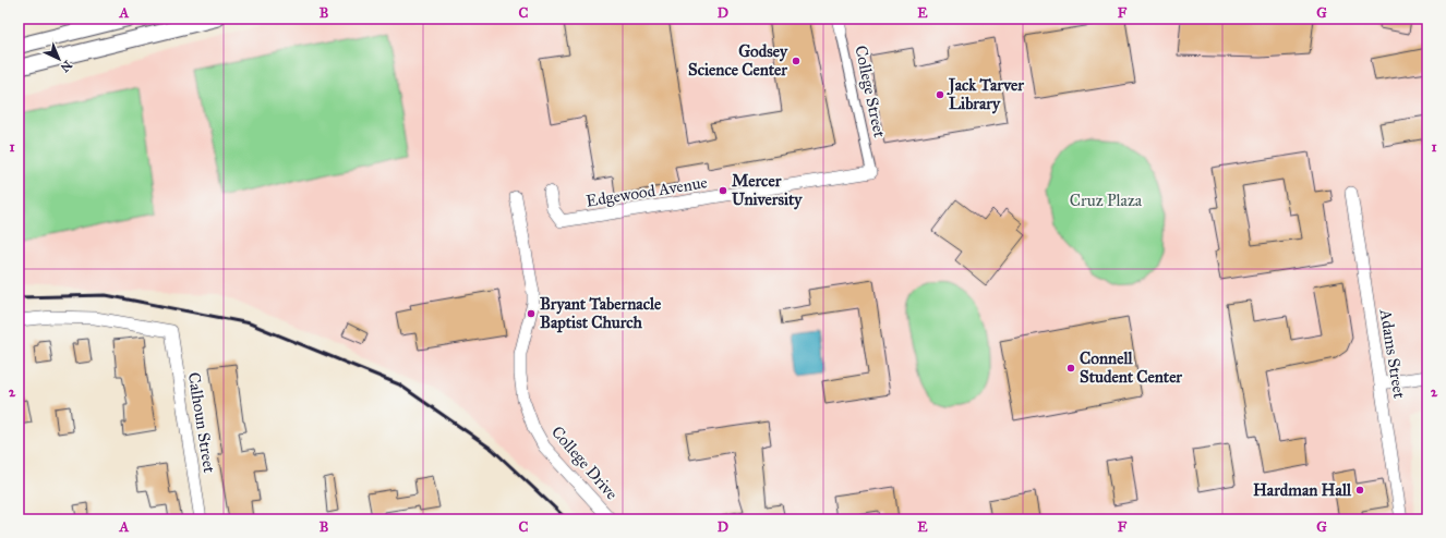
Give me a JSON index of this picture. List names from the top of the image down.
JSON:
{
  "streets": {
    "street": [
      "College Street",
      "Edgewood Avenue",
      "Adams Street",
      "Calhoun Street",
      "College Drive"
    ]
  },
  "crossings": [
    ["College Street", "Edgewood Avenue"]
  ],
  "parks": ["Cruz Plaza"],
  "places": [
    "Godsey Science Center",
    "Jack Tarver Library",
    "Mercer University",
    "Bryant Tabernacle Baptist Church",
    "Connell Student Center",
    "Hardman Hall"
  ],
  "north": "bottom right",
  "grid": {
    "columns": [
      "A",
      "B",
      "C",
      "D",
      "E",
      "F",
      "G"
    ],
    "rows": ["1", "2"]
  }
}
